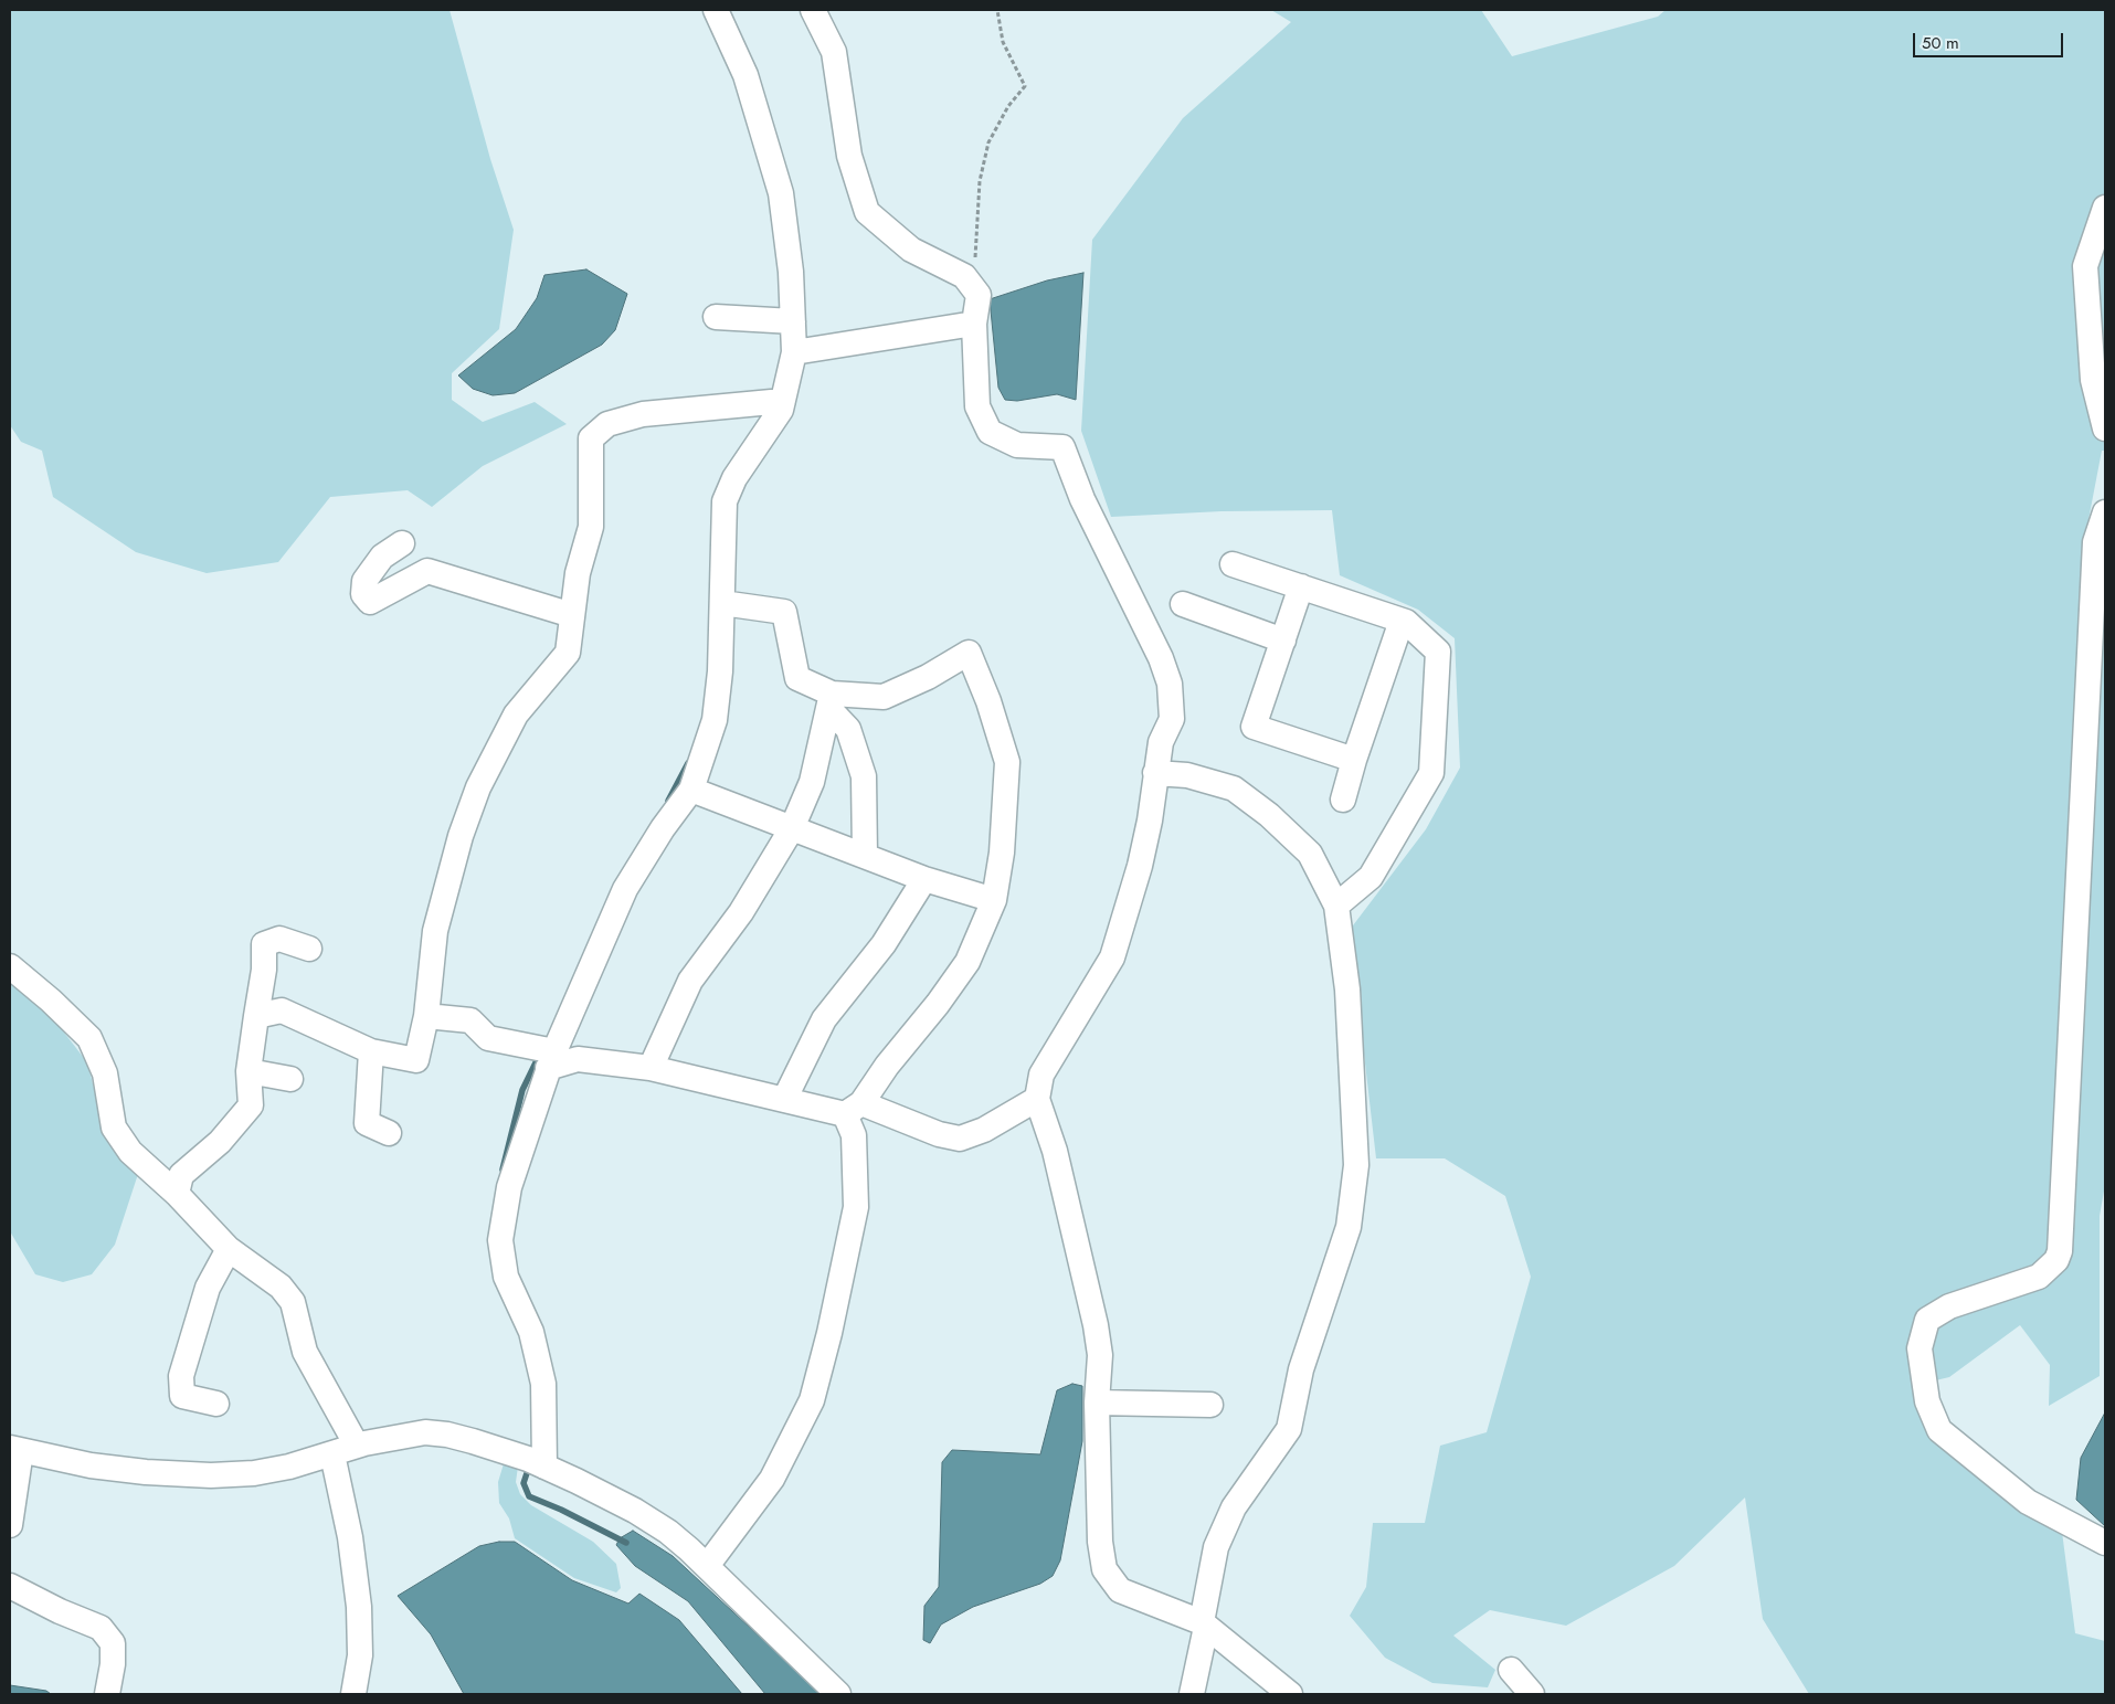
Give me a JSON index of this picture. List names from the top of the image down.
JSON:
{
  "scale_bar": "50 m"
}
